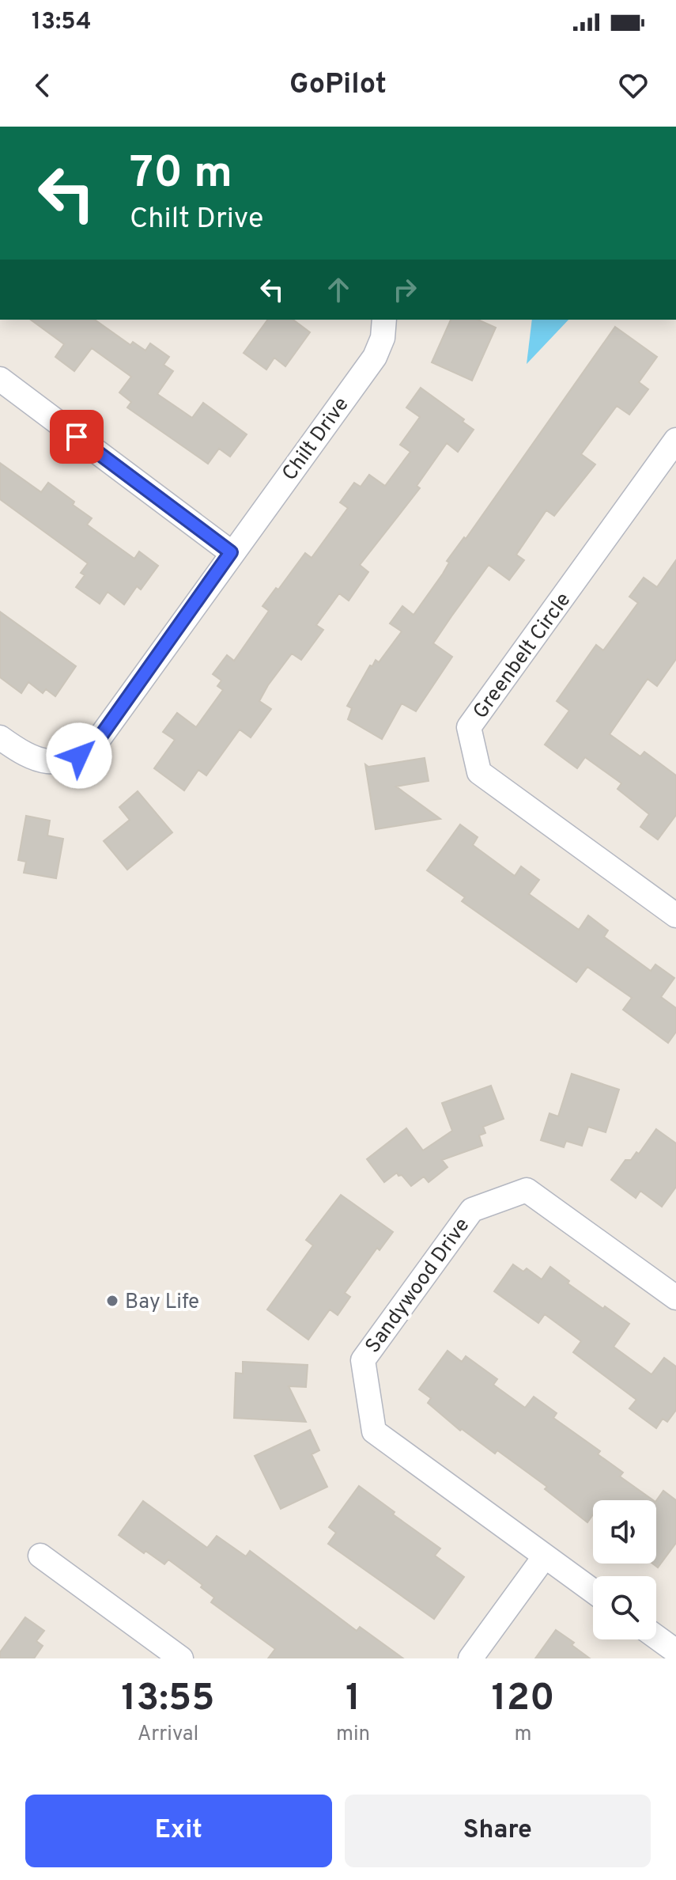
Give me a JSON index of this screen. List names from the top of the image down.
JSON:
{
  "streets": {
    "street": ["Chilt Drive", "Greenbelt Circle", "Sandywood Drive"]
  },
  "places": ["Bay Life"],
  "page": {
    "status": "13:54",
    "header": "GoPilot",
    "turn": ["70 m", "Chilt Drive"],
    "eta": [
      "13:55",
      "Arrival",
      "1",
      "min",
      "120",
      "m"
    ],
    "buttons": ["Exit", "Share"]
  }
}
